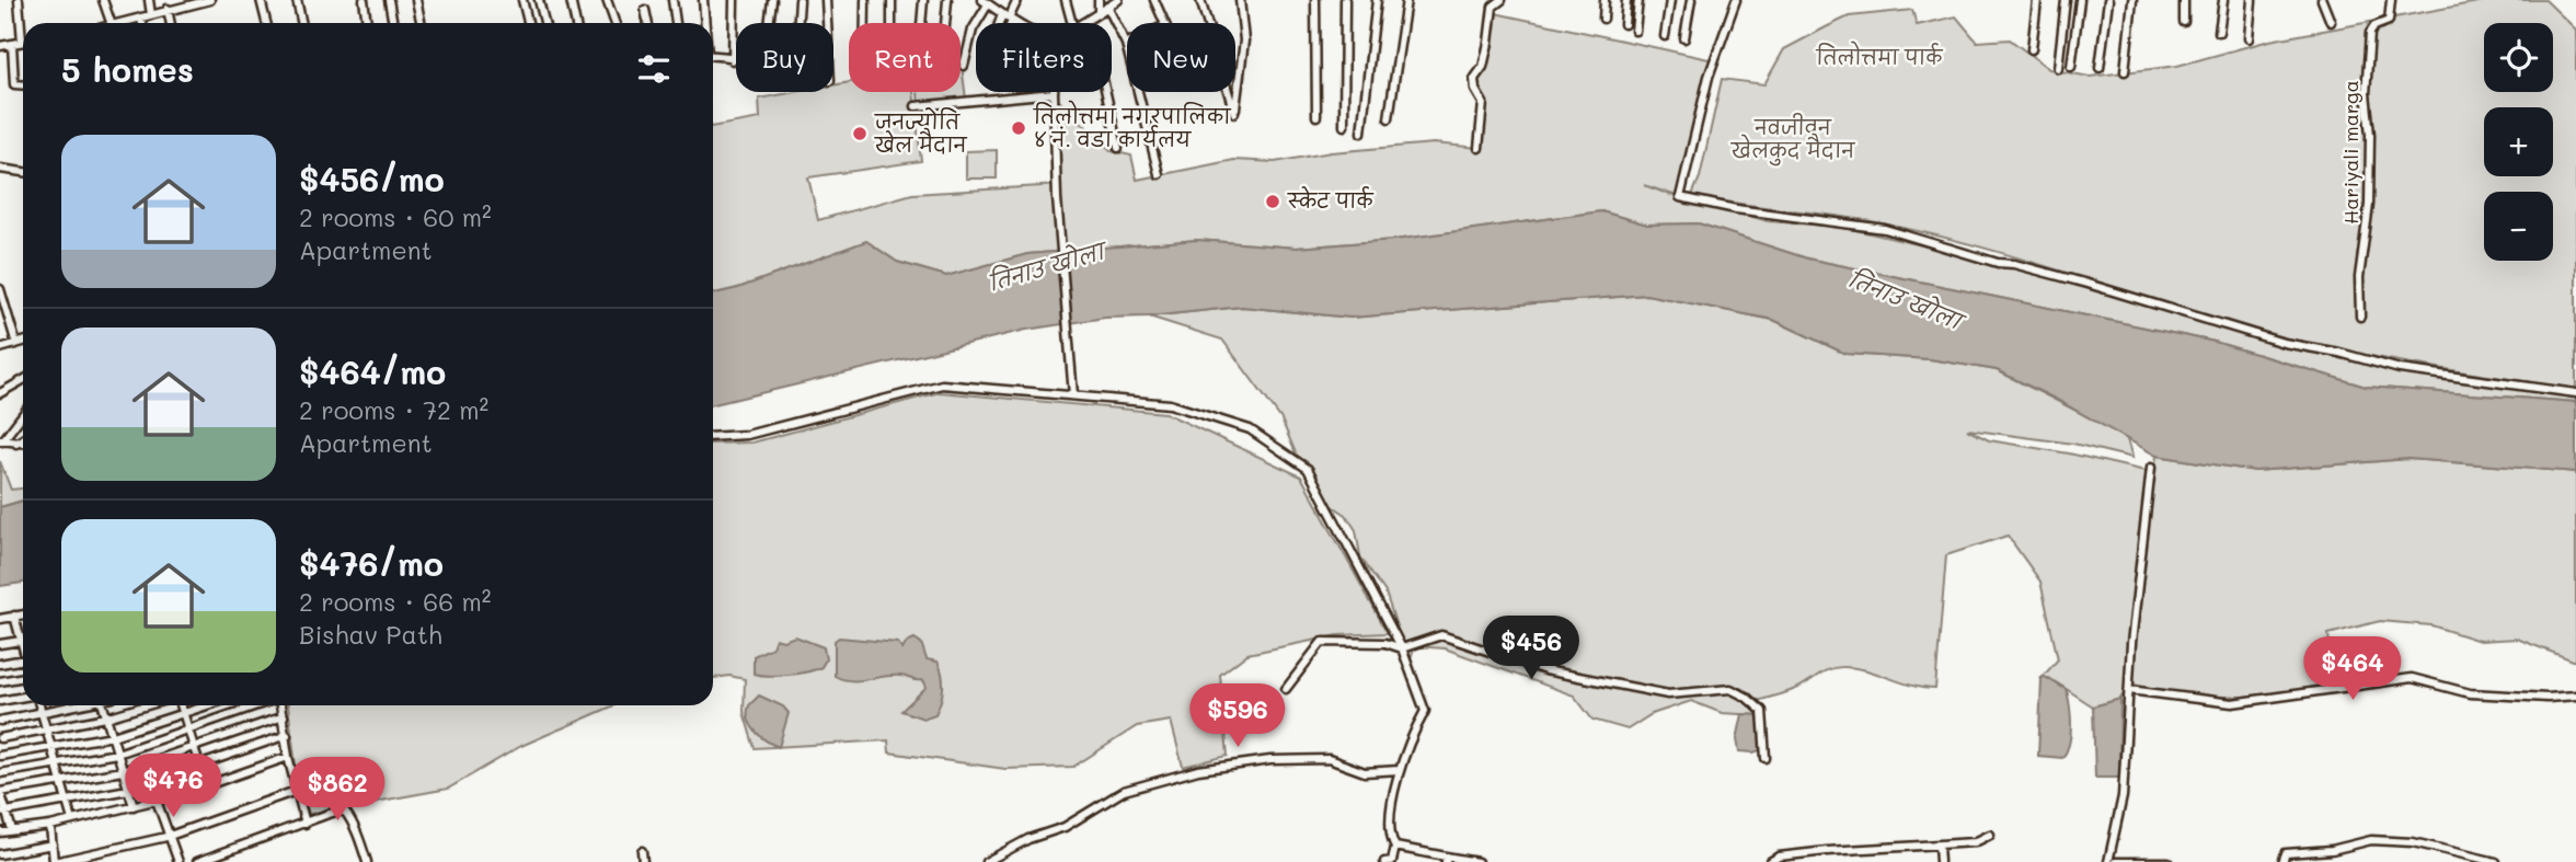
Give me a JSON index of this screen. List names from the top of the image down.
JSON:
{
  "streets": {
    "street": ["Hariyali marga"]
  },
  "water": ["तिनाउ खोला"],
  "parks": ["तिलोत्तमा पार्क", "नवजीवन खेलकुद मैदान"],
  "places": ["तिलोत्तमा नगरपालिका ४ नं. वडा कार्यलय", "जनज्योति खेल मैदान", "स्केट पार्क"],
  "page": {
    "map_buttons": ["+", "−"],
    "chip": [
      "Buy",
      "Rent",
      "Filters",
      "New"
    ],
    "heading": "5 homes",
    "list": [
      {
        "name": "$456/mo",
        "note": "2 rooms · 60 m² · Apartment"
      },
      {
        "name": "$464/mo",
        "note": "2 rooms · 72 m² · Apartment"
      },
      {
        "name": "$476/mo",
        "note": "2 rooms · 66 m² · Bishav Path"
      }
    ],
    "price": [
      "$456",
      "$464",
      "$596",
      "$476",
      "$862"
    ]
  }
}
